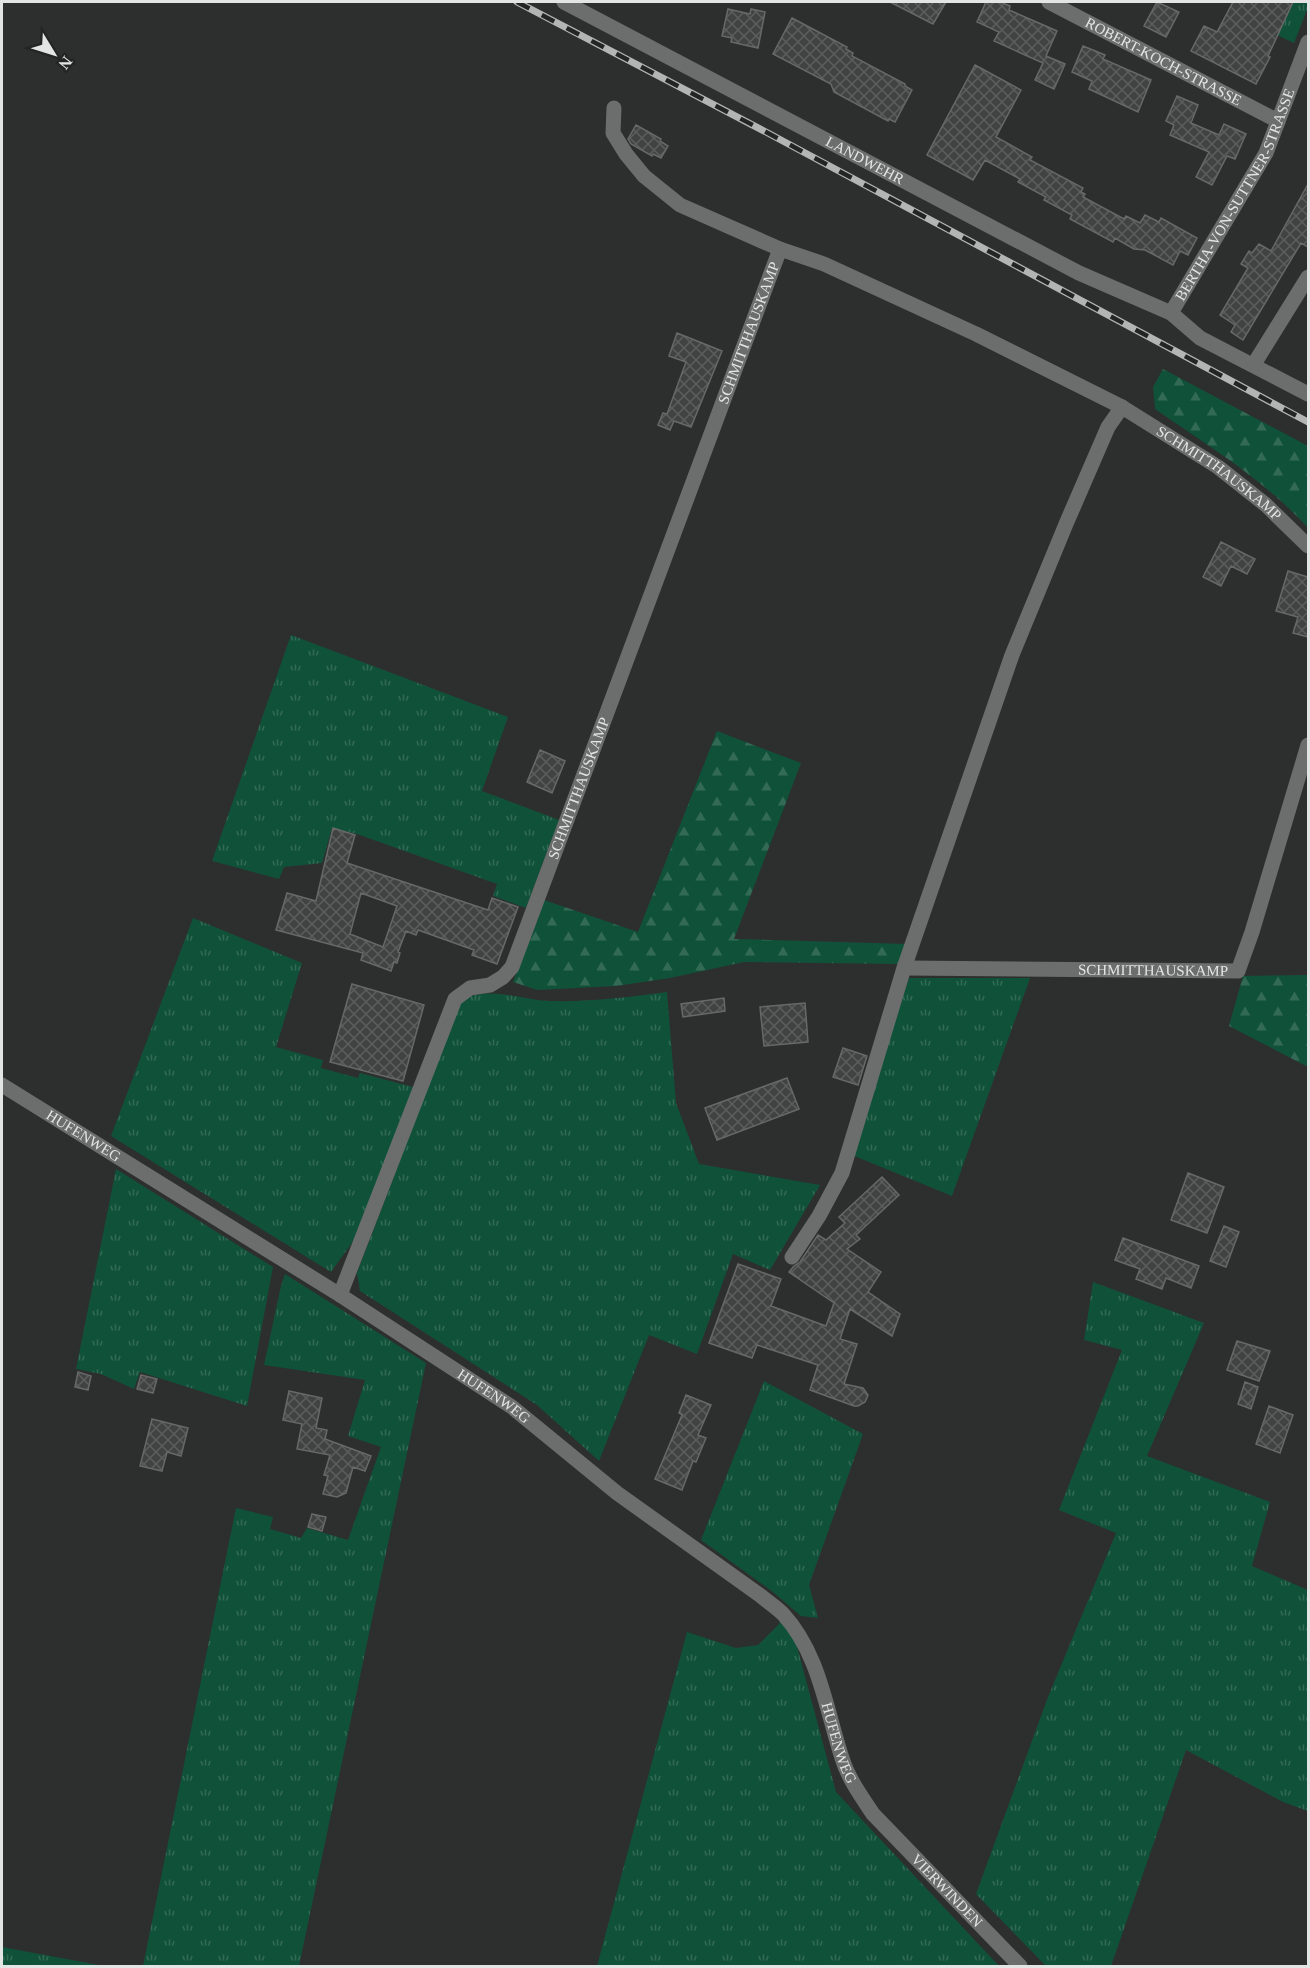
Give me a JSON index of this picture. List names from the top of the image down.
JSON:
{
  "streets": {
    "street": [
      "ROBERT-KOCH-STRASSE",
      "LANDWEHR",
      "BERTHA-VON-SUTTNER-STRASSE",
      "SCHMITTHAUSKAMP",
      "HUFENWEG",
      "VIERWINDEN"
    ]
  },
  "crossings": [
    ["ROBERT-KOCH-STRASSE", "BERTHA-VON-SUTTNER-STRASSE"],
    ["LANDWEHR", "BERTHA-VON-SUTTNER-STRASSE"],
    ["SCHMITTHAUSKAMP", "HUFENWEG"],
    ["HUFENWEG", "VIERWINDEN"]
  ],
  "north": "bottom right"
}
